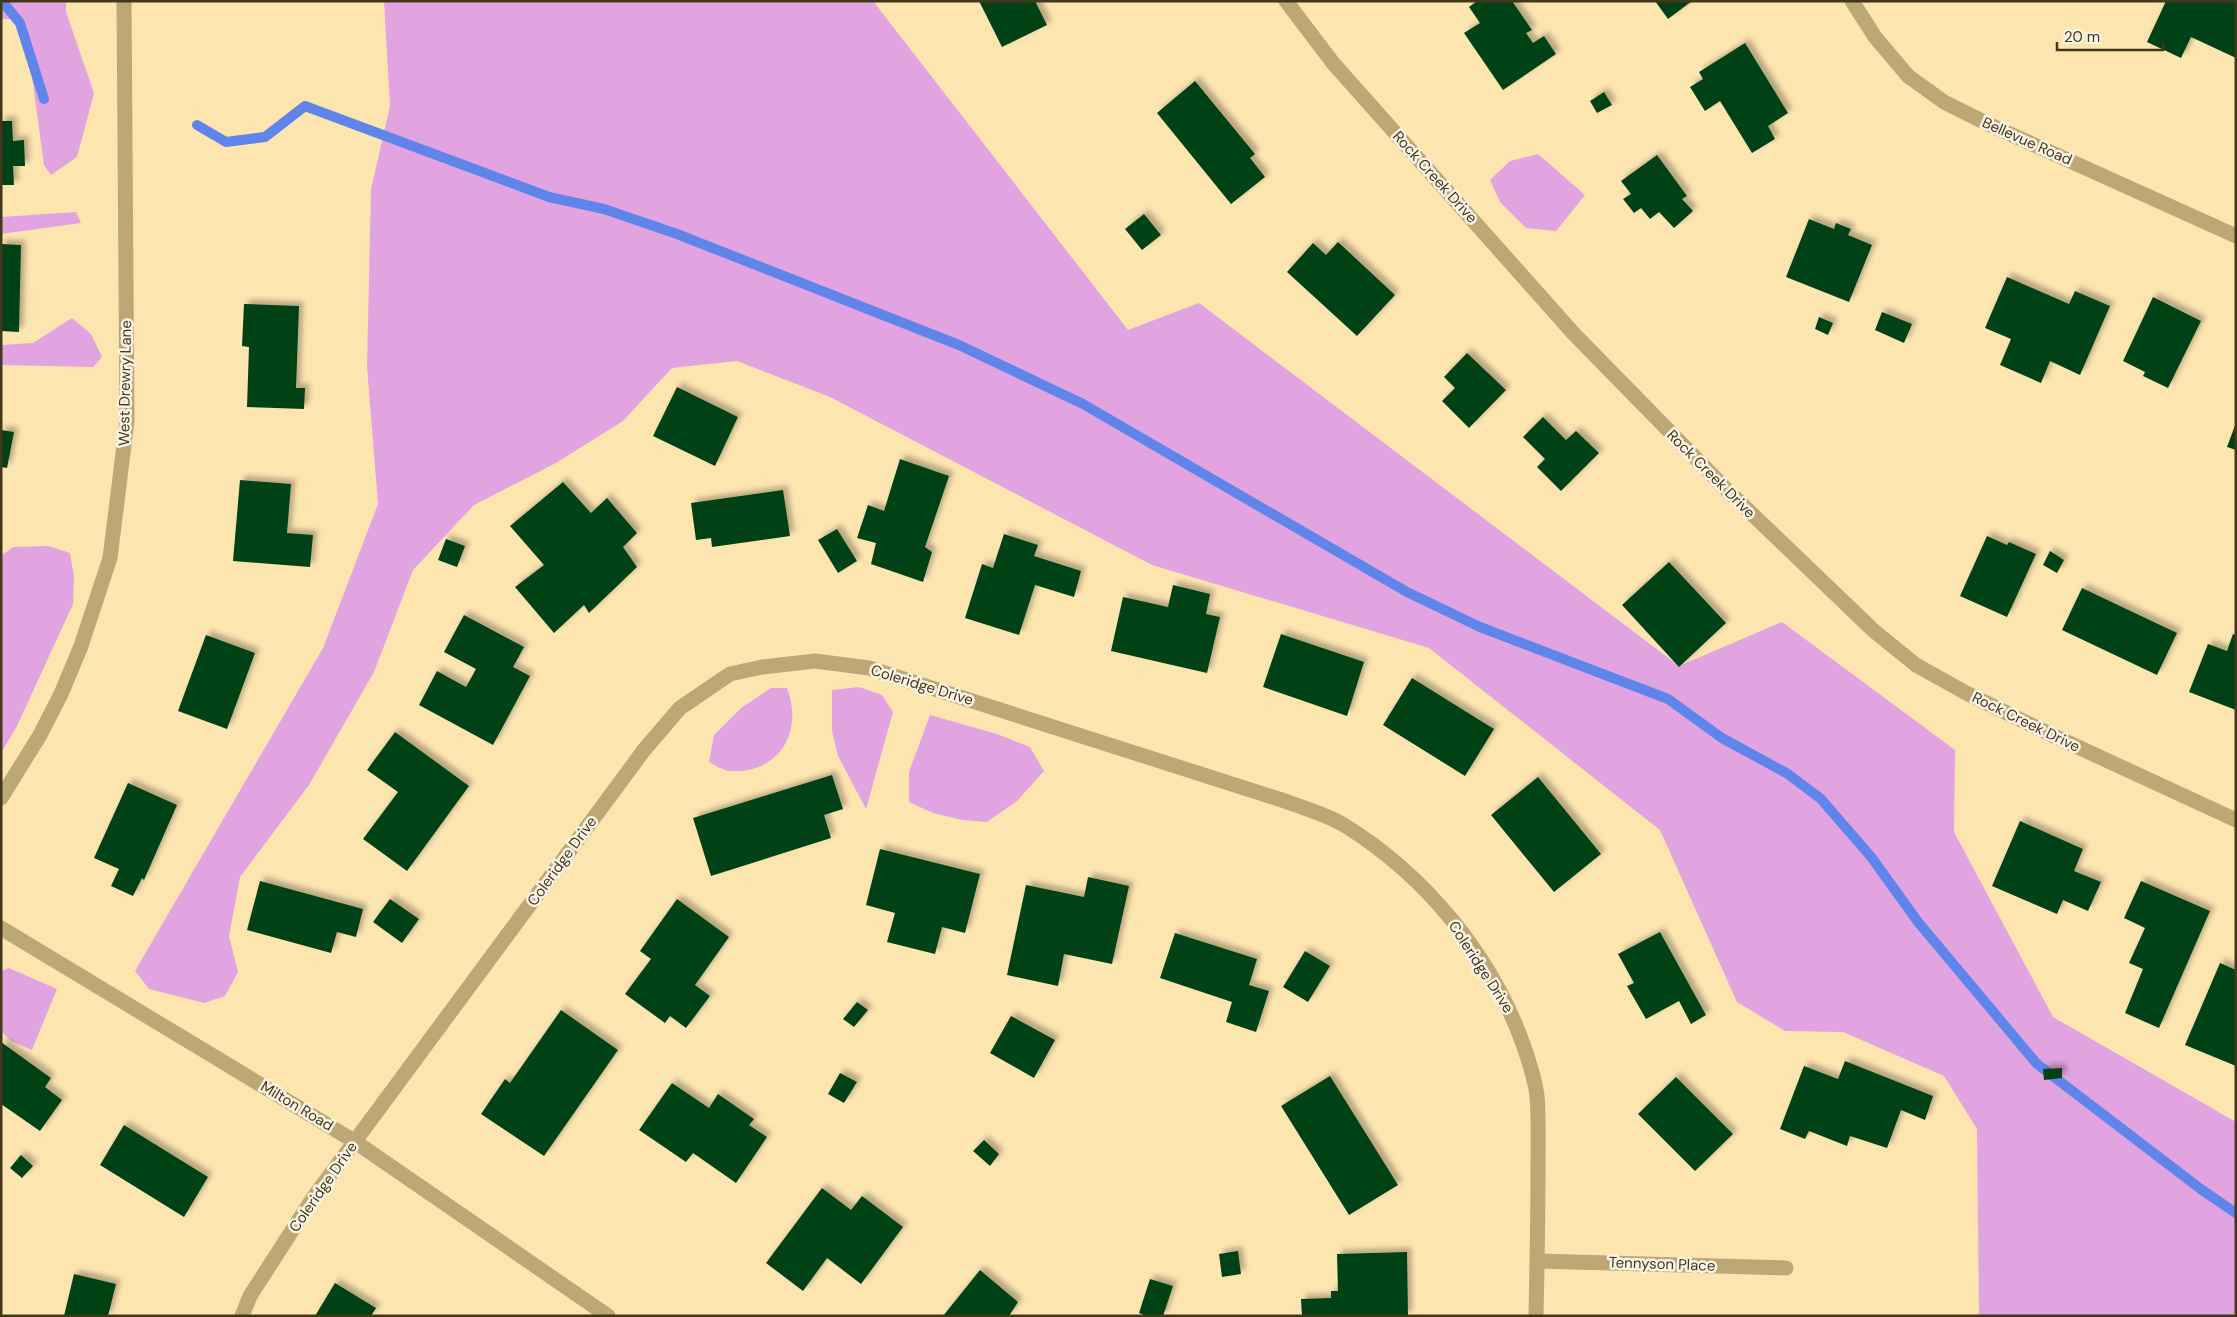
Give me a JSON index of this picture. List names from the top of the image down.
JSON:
{
  "streets": {
    "street": [
      "Bellevue Road",
      "Rock Creek Drive",
      "West Drewry Lane",
      "Coleridge Drive",
      "Milton Road",
      "Tennyson Place"
    ]
  },
  "crossings": [
    ["Coleridge Drive", "Milton Road"],
    ["Coleridge Drive", "Tennyson Place"]
  ],
  "scale_bar": "20 m"
}
